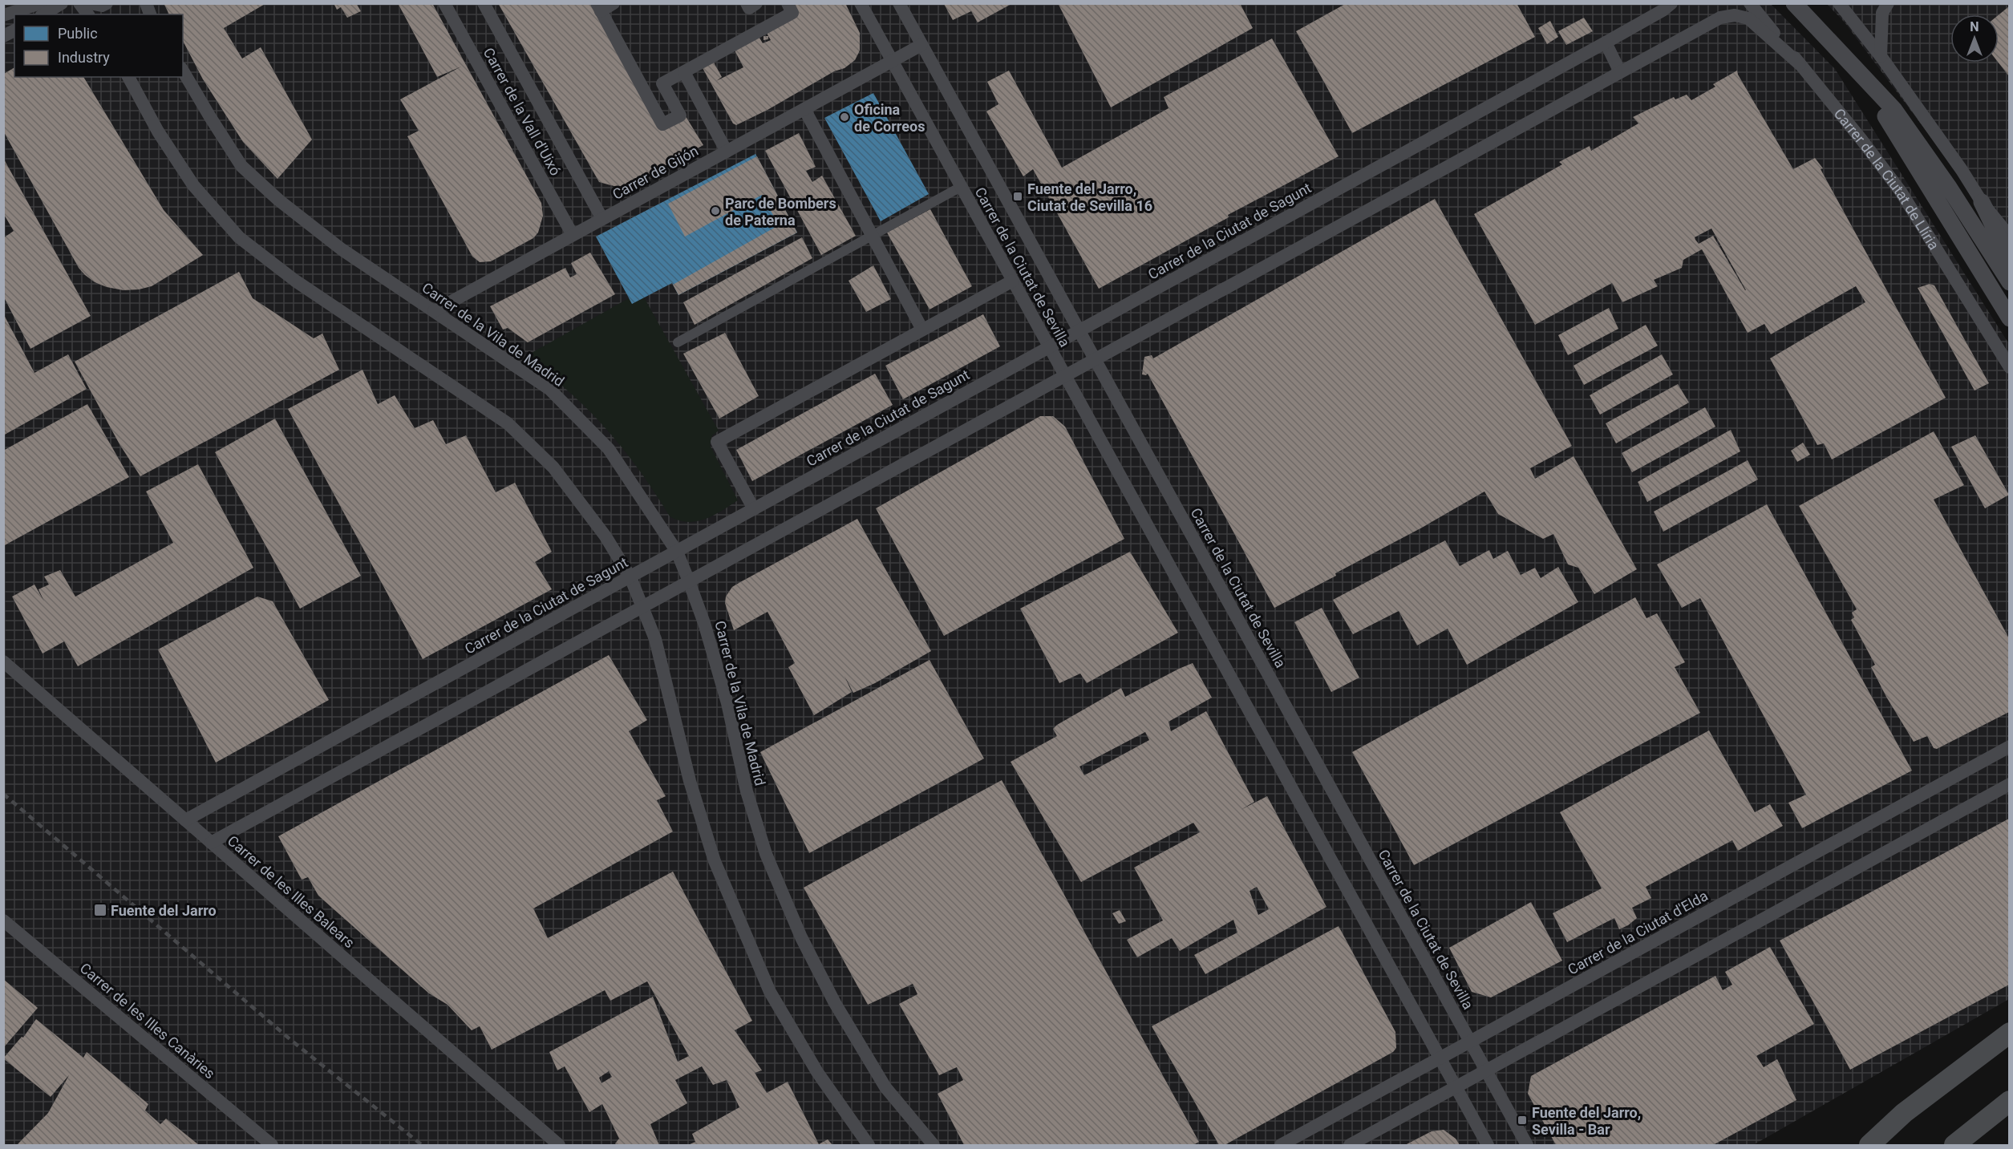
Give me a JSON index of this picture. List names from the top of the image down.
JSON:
{
  "streets": {
    "street": [
      "Carrer de la Vall d'Uixó",
      "Carrer de Gijón",
      "Carrer de la Ciutat de Llíria",
      "Carrer de la Ciutat de Sagunt",
      "Carrer de la Ciutat de Sevilla",
      "Carrer de la Vila de Madrid",
      "Carrer de les Illes Balears",
      "Carrer de la Ciutat d'Elda",
      "Carrer de les Illes Canàries"
    ]
  },
  "crossings": [
    ["Carrer de la Vall d'Uixó", "Carrer de Gijón"],
    ["Carrer de Gijón", "Carrer de la Ciutat de Sevilla"],
    ["Carrer de Gijón", "Carrer de la Vila de Madrid"],
    ["Carrer de la Ciutat de Sagunt", "Carrer de la Ciutat de Sevilla"],
    ["Carrer de la Ciutat de Sagunt", "Carrer de la Vila de Madrid"],
    ["Carrer de la Ciutat de Sagunt", "Carrer de les Illes Balears"],
    ["Carrer de la Ciutat de Sevilla", "Carrer de la Ciutat d'Elda"]
  ],
  "places": {
    "other": ["Oficina de Correos", "Parc de Bombers de Paterna"],
    "transit": ["Fuente del Jarro, Ciutat de Sevilla 16", "Fuente del Jarro", "Fuente del Jarro, Sevilla - Bar"]
  },
  "legend": ["Public", "Industry"],
  "north": "top"
}
